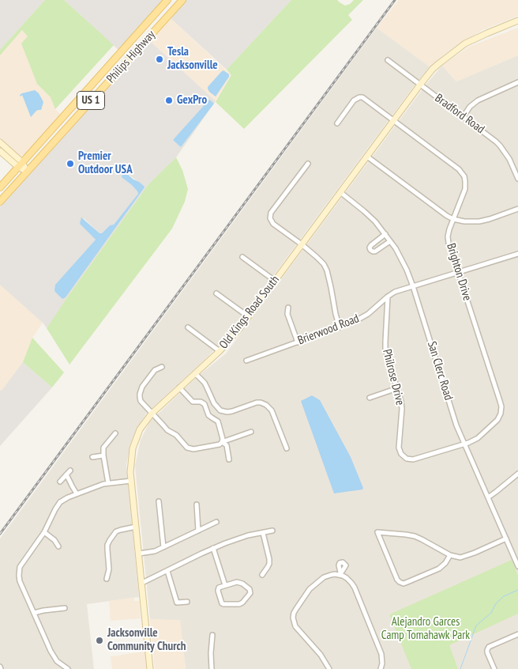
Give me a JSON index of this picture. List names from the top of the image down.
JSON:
{
  "streets": {
    "main road": ["Philips Highway", "US 1"],
    "street": [
      "Bradford Road",
      "Brighton Drive",
      "Old Kings Road South",
      "Brierwood Road",
      "San Clerc Road",
      "Philrose Drive"
    ]
  },
  "crossings": [
    ["Bradford Road", "Old Kings Road South"],
    ["Brighton Drive", "Old Kings Road South"],
    ["Brighton Drive", "Brierwood Road"],
    ["Brighton Drive", "San Clerc Road"],
    ["Brighton Drive", "Philrose Drive"],
    ["Old Kings Road South", "San Clerc Road"],
    ["Brierwood Road", "San Clerc Road"],
    ["Brierwood Road", "Philrose Drive"]
  ],
  "parks": ["Alejandro Garces Camp Tomahawk Park"],
  "places": [
    "Tesla Jacksonville",
    "GexPro",
    "Premier Outdoor USA",
    "Jacksonville Community Church"
  ]
}
